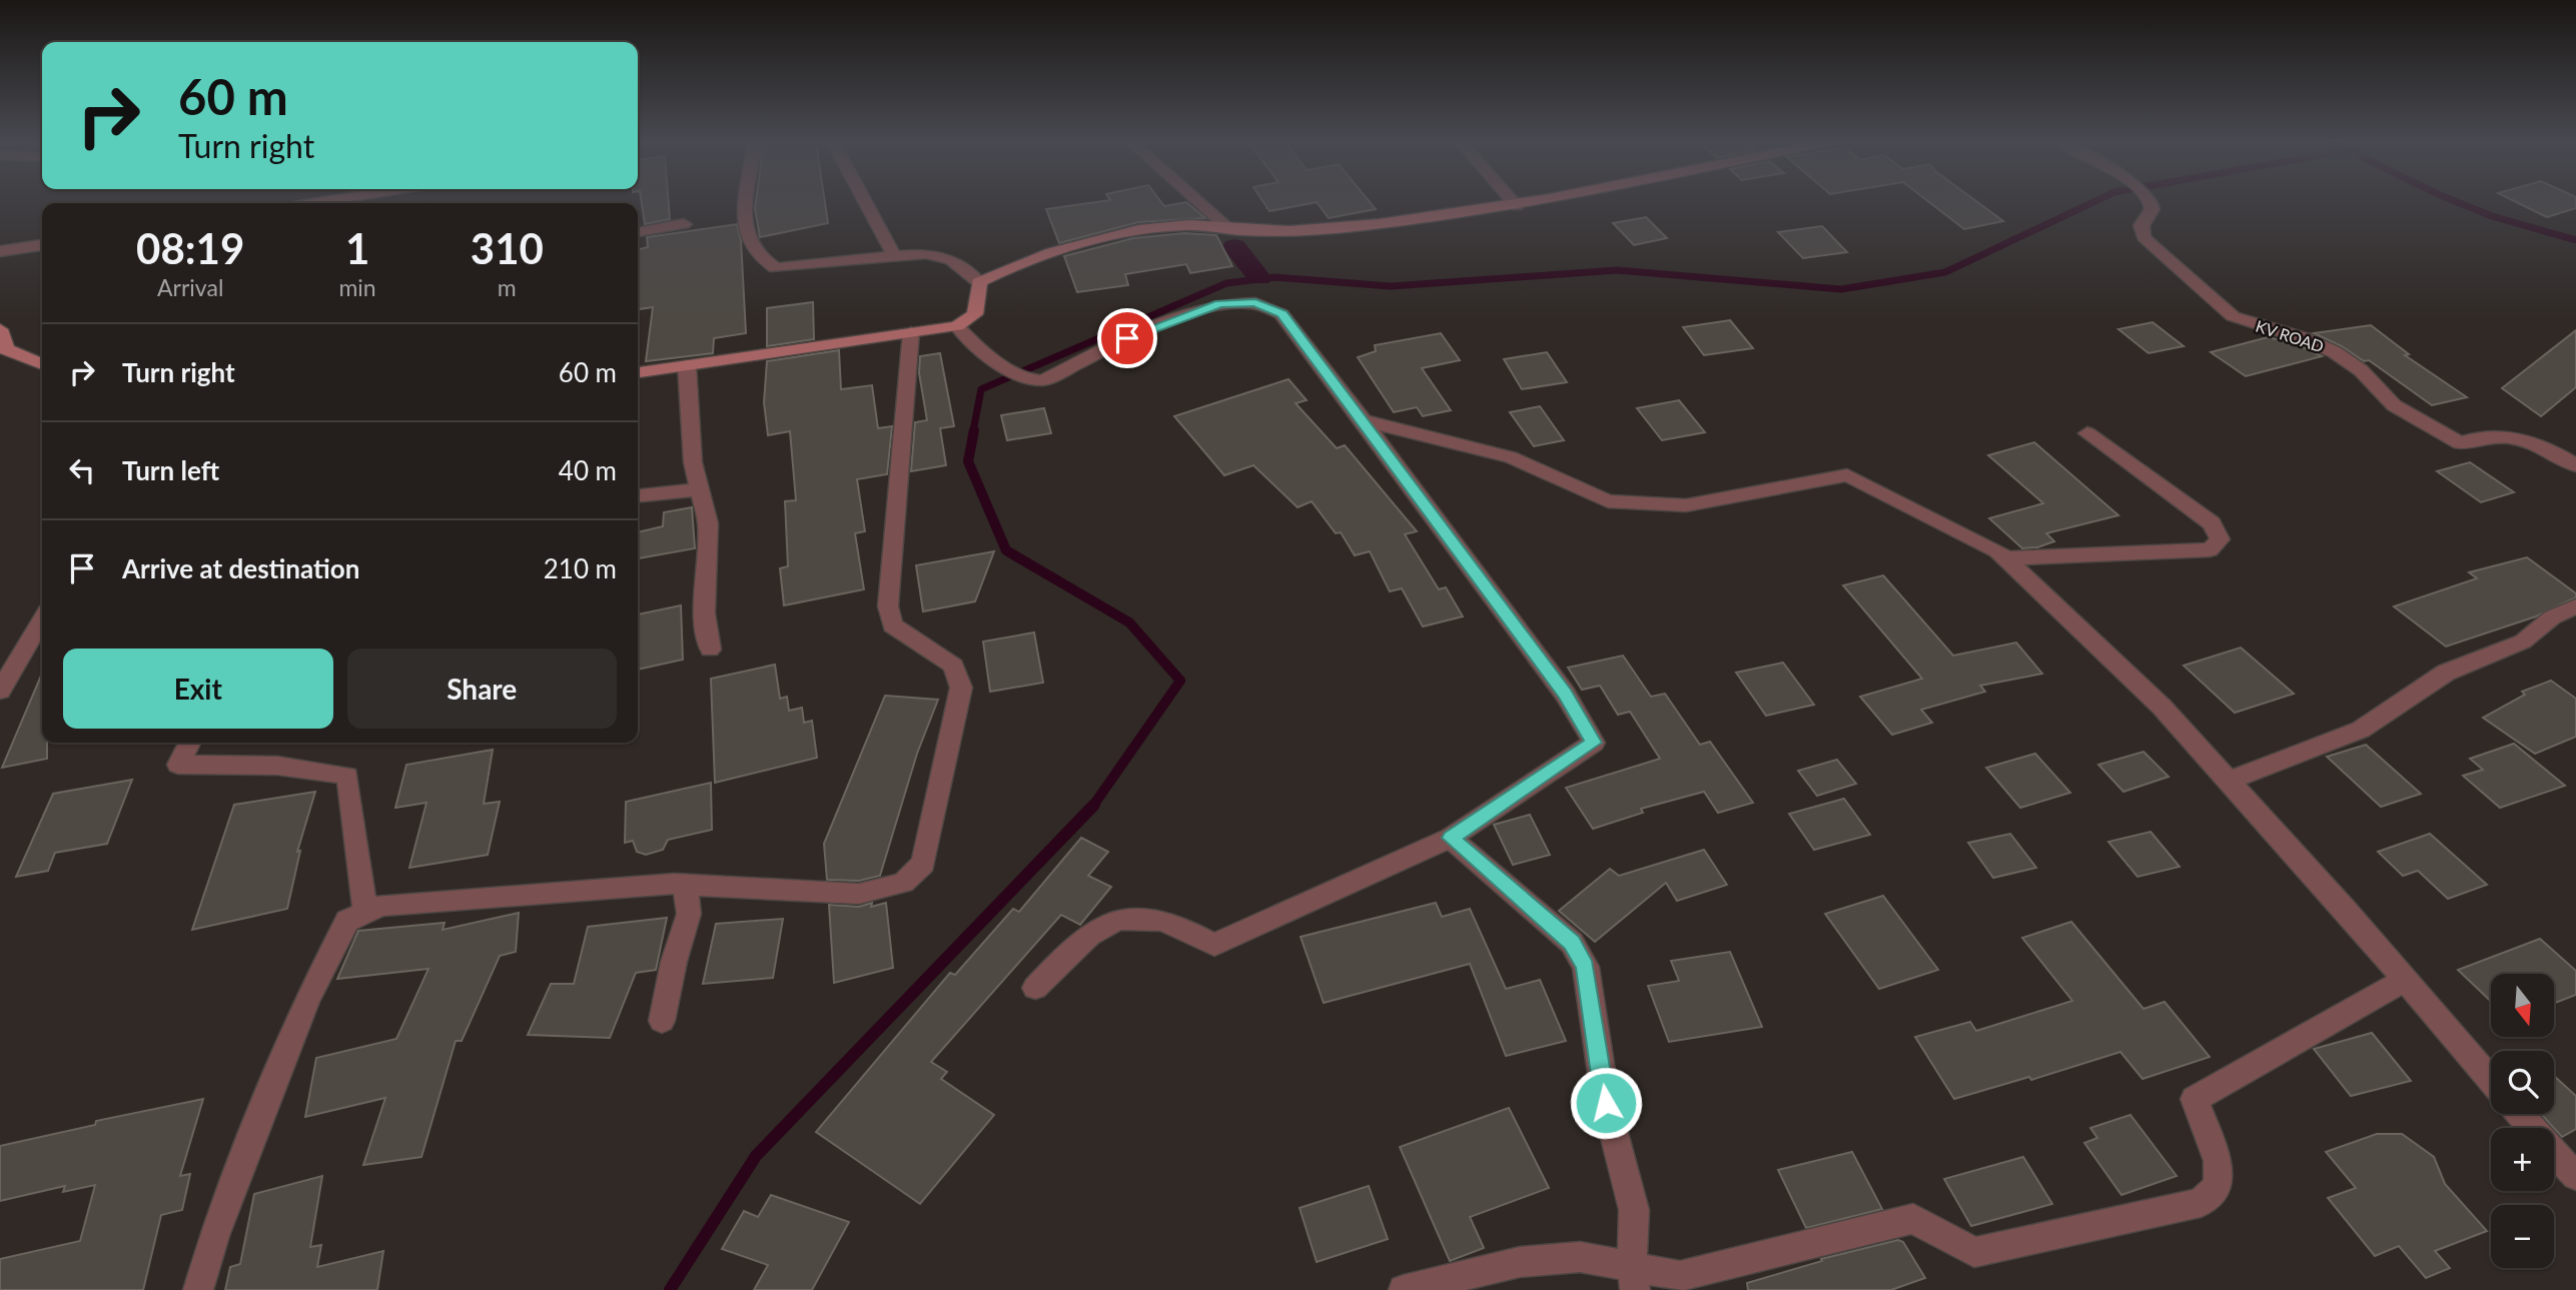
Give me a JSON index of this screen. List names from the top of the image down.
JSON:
{
  "streets": {
    "street": ["KV ROAD"]
  },
  "north": "bottom",
  "page": {
    "turn": ["60 m", "Turn right"],
    "eta": [
      "08:19",
      "Arrival",
      "1",
      "min",
      "310",
      "m"
    ],
    "list": [
      {
        "name": "Turn right",
        "value": "60 m"
      },
      {
        "name": "Turn left",
        "value": "40 m"
      },
      {
        "name": "Arrive at destination",
        "value": "210 m"
      }
    ],
    "buttons": ["Exit", "Share"],
    "map_buttons": ["+", "−"]
  }
}
